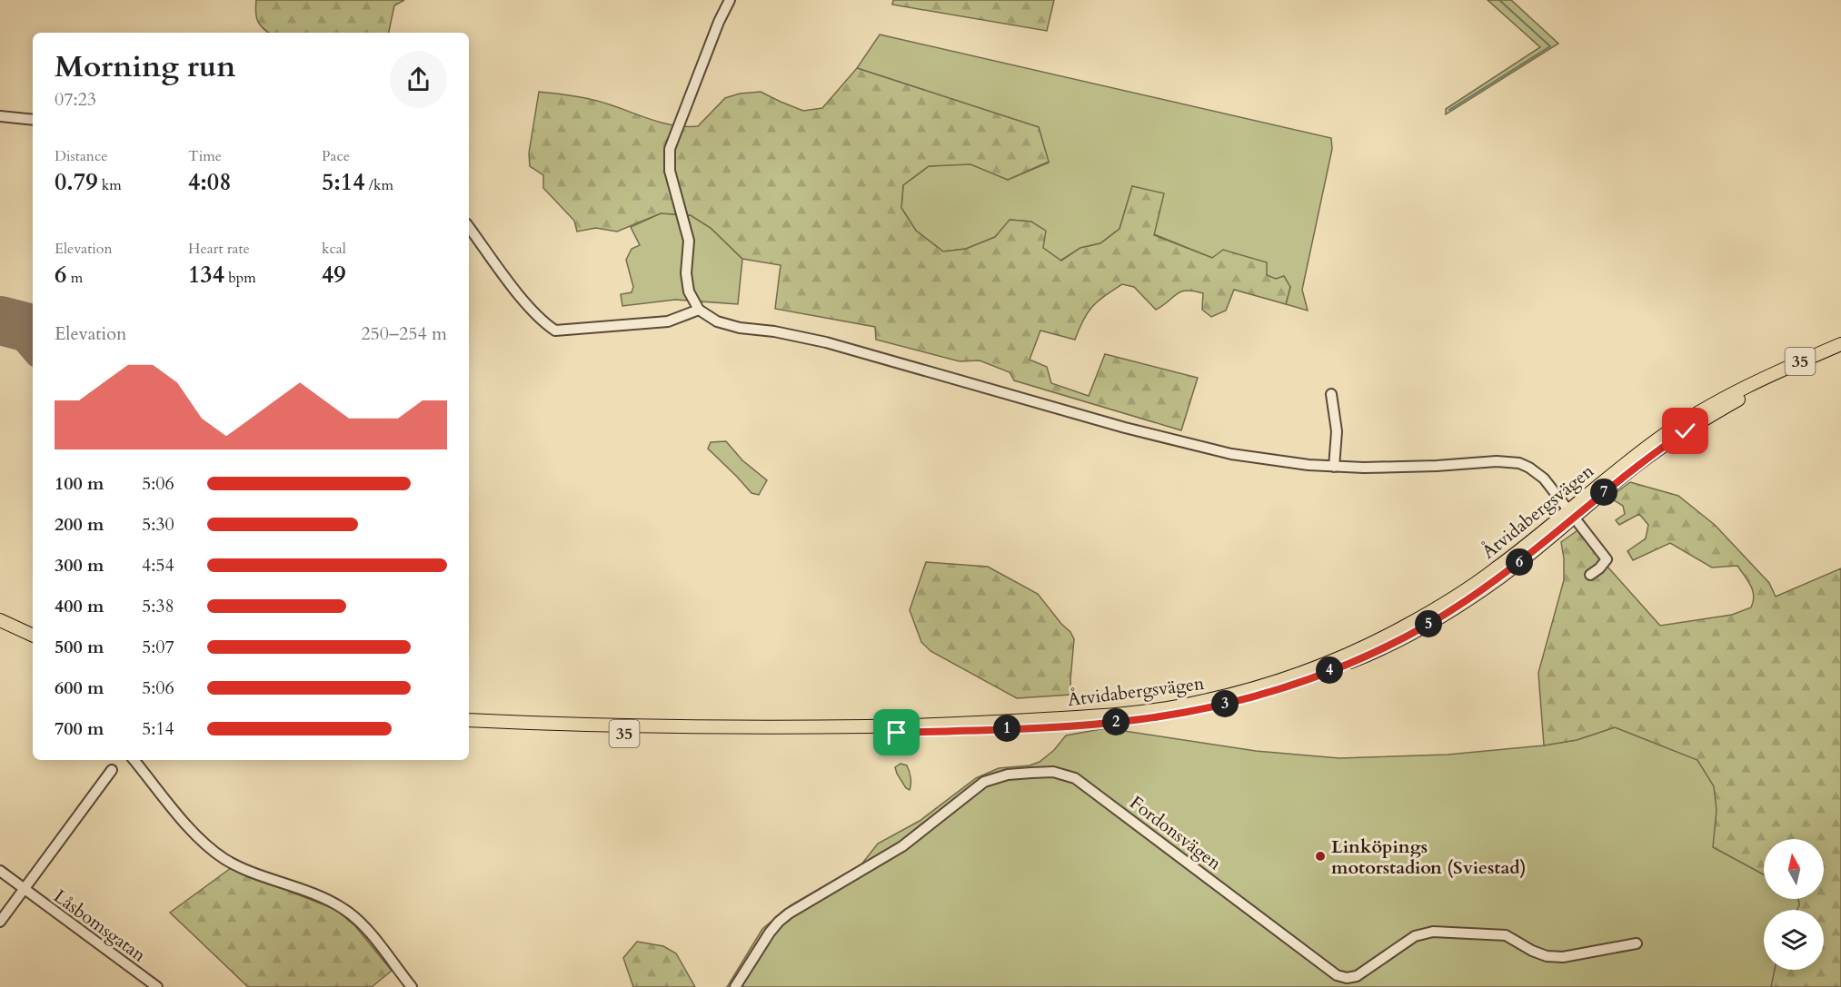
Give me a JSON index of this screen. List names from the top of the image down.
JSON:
{
  "streets": {
    "main road": ["35", "Åtvidabergsvägen"],
    "street": ["Fordonsvägen", "Låsbomsgatan"]
  },
  "places": ["Linköpings motorstadion (Sviestad)"],
  "north": "top",
  "page": {
    "heading": ["Morning run", "07:23"],
    "stats": [
      ["Distance", "0.79 km"],
      ["Time", "4:08"],
      ["Pace", "5:14 /km"],
      ["Elevation", "6 m"],
      ["Heart rate", "134 bpm"],
      ["kcal", "49"]
    ],
    "chart": ["Elevation", "250–254 m"],
    "list": [
      {
        "name": "100 m",
        "note": "5:06"
      },
      {
        "name": "200 m",
        "note": "5:30"
      },
      {
        "name": "300 m",
        "note": "4:54"
      },
      {
        "name": "400 m",
        "note": "5:38"
      },
      {
        "name": "500 m",
        "note": "5:07"
      },
      {
        "name": "600 m",
        "note": "5:06"
      },
      {
        "name": "700 m",
        "note": "5:14"
      }
    ],
    "pins": [
      "7",
      "6",
      "5",
      "4",
      "3",
      "2",
      "1"
    ]
  }
}
